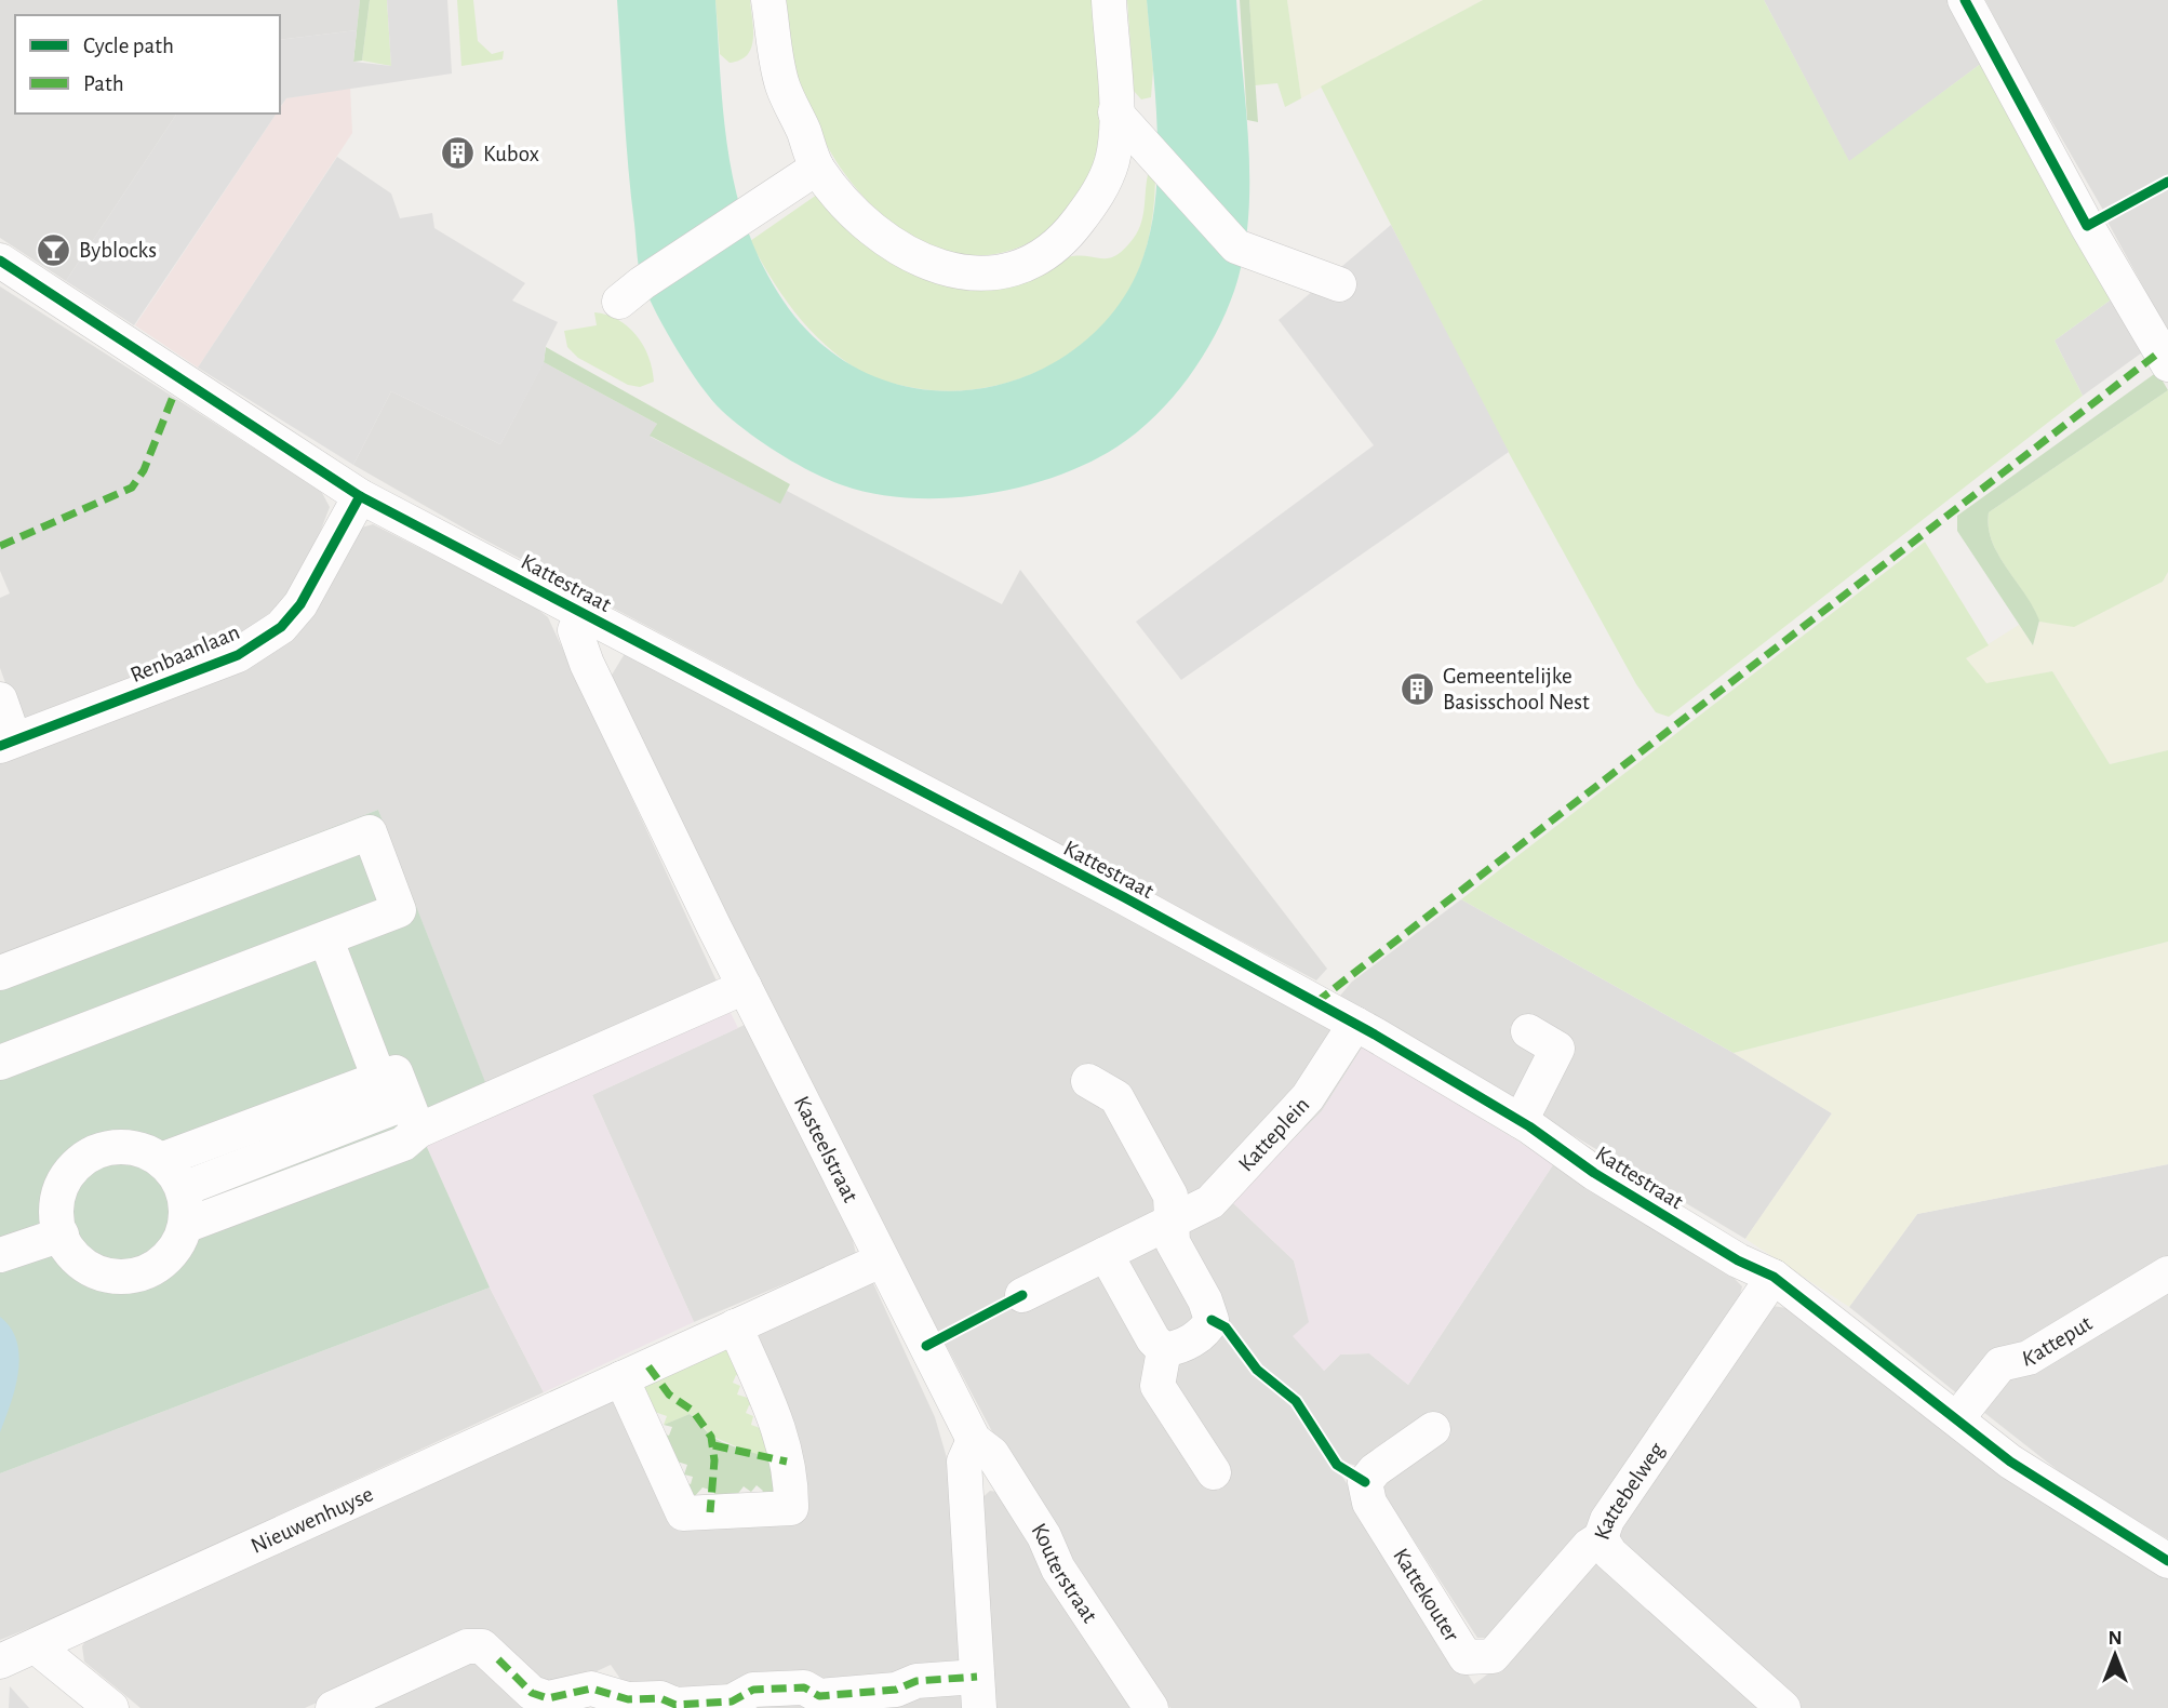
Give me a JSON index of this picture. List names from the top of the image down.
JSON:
{
  "streets": {
    "street": [
      "Kattestraat",
      "Renbaanlaan",
      "Katteplein",
      "Kasteelstraat",
      "Katteput",
      "Kattebelweg",
      "Nieuwenhuyse",
      "Kouterstraat",
      "Kattekouter"
    ]
  },
  "crossings": [
    ["Kattestraat", "Renbaanlaan"],
    ["Kattestraat", "Katteplein"],
    ["Kattestraat", "Kasteelstraat"],
    ["Kattestraat", "Katteput"],
    ["Kattestraat", "Kattebelweg"],
    ["Kasteelstraat", "Nieuwenhuyse"],
    ["Kasteelstraat", "Kouterstraat"],
    ["Kattebelweg", "Kattekouter"]
  ],
  "places": {
    "building": ["Kubox", "Gemeentelijke Basisschool Nest"],
    "bar": ["Byblocks"]
  },
  "legend": ["Cycle path", "Path"],
  "north": "top"
}
